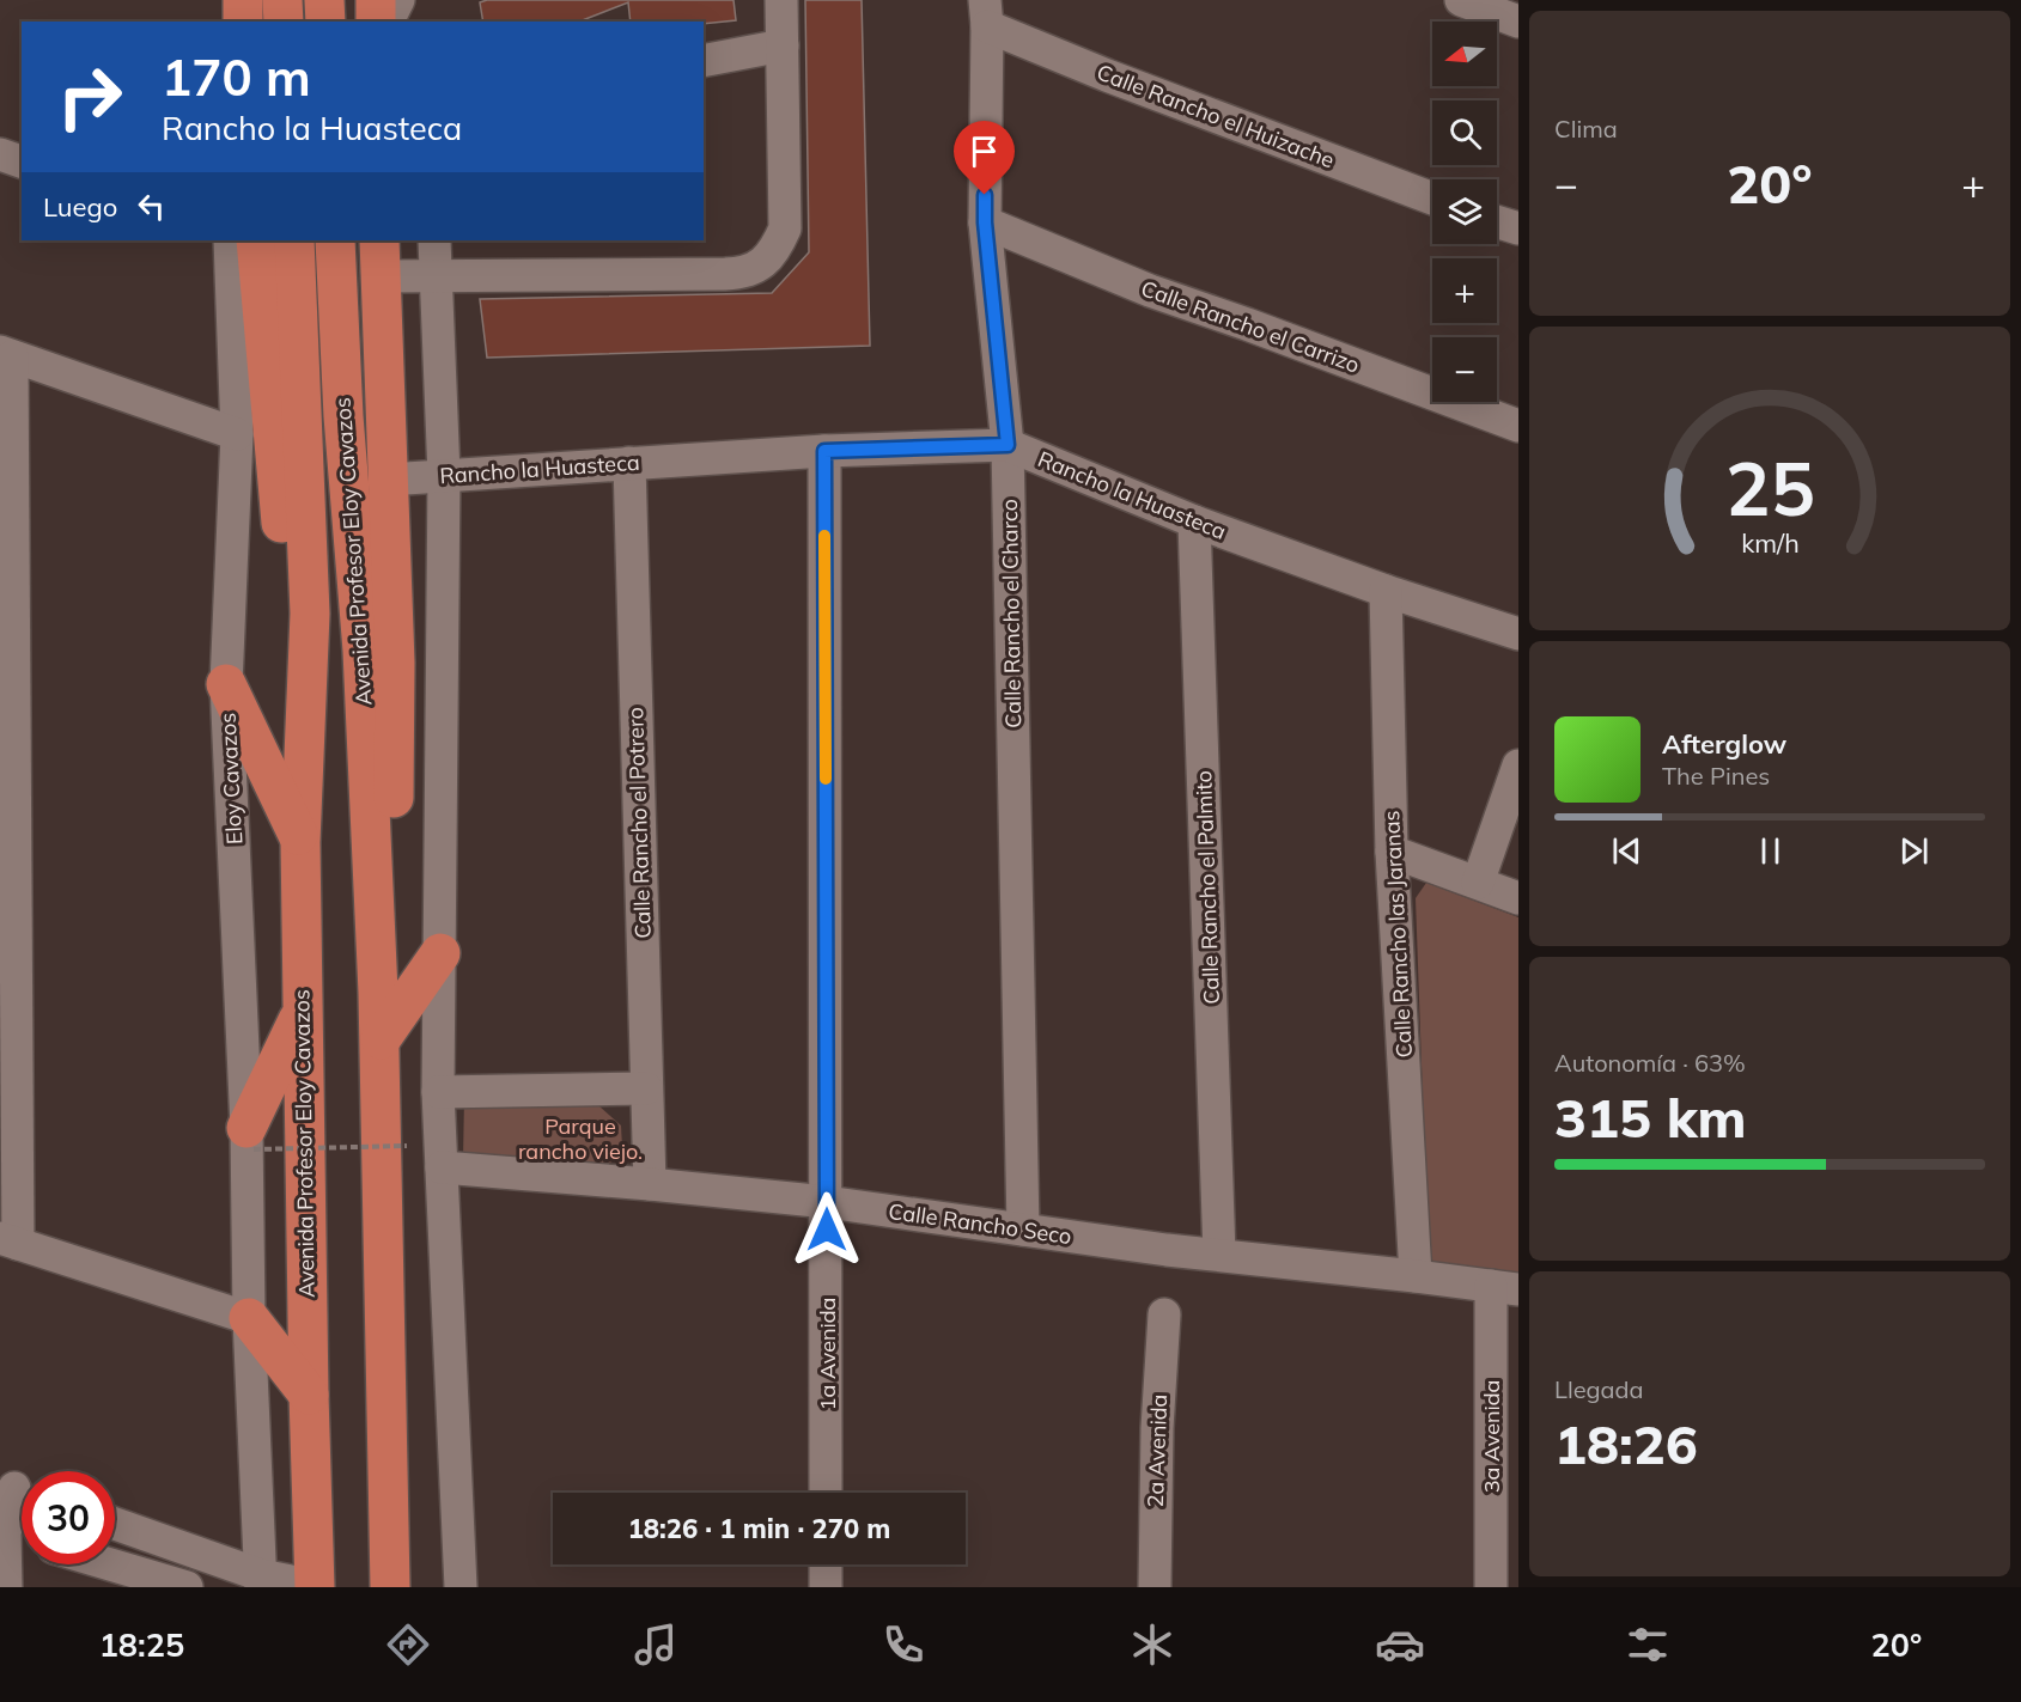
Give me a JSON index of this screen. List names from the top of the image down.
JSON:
{
  "streets": {
    "main road": ["Avenida Profesor Eloy Cavazos"],
    "street": [
      "Calle Rancho el Huizache",
      "Calle Rancho el Carrizo",
      "Rancho la Huasteca",
      "Calle Rancho el Charco",
      "Eloy Cavazos",
      "Calle Rancho el Potrero",
      "Calle Rancho el Palmito",
      "Calle Rancho las Jaranas",
      "Calle Rancho Seco",
      "1a Avenida",
      "3a Avenida",
      "2a Avenida"
    ]
  },
  "crossings": [
    ["Calle Rancho el Huizache", "Calle Rancho el Charco"],
    ["Calle Rancho el Carrizo", "Calle Rancho el Charco"],
    ["Rancho la Huasteca", "Avenida Profesor Eloy Cavazos"],
    ["Rancho la Huasteca", "Calle Rancho el Charco"],
    ["Rancho la Huasteca", "Calle Rancho el Potrero"],
    ["Rancho la Huasteca", "Calle Rancho el Palmito"],
    ["Rancho la Huasteca", "Calle Rancho las Jaranas"],
    ["Rancho la Huasteca", "1a Avenida"],
    ["Calle Rancho el Charco", "Calle Rancho Seco"],
    ["Calle Rancho el Potrero", "Calle Rancho Seco"],
    ["Calle Rancho el Palmito", "Calle Rancho Seco"],
    ["Calle Rancho las Jaranas", "Calle Rancho Seco"],
    ["Calle Rancho Seco", "1a Avenida"],
    ["Calle Rancho Seco", "3a Avenida"]
  ],
  "parks": ["Parque rancho viejo."],
  "north": "left",
  "page": {
    "tile": [
      "Clima",
      ["Autonomía · 63%", "315 km"],
      ["Llegada", "18:26"]
    ],
    "map_buttons": ["+", "−"],
    "turn": ["170 m", "Rancho la Huasteca"],
    "heat": ["−", "20°", "+"],
    "then": "Luego",
    "song": ["Afterglow", "The Pines"],
    "limit": "30",
    "trip": "18:26 · 1 min · 270 m",
    "tabs": ["18:25", "20°"],
    "gauge": ["25", "km/h"]
  }
}
